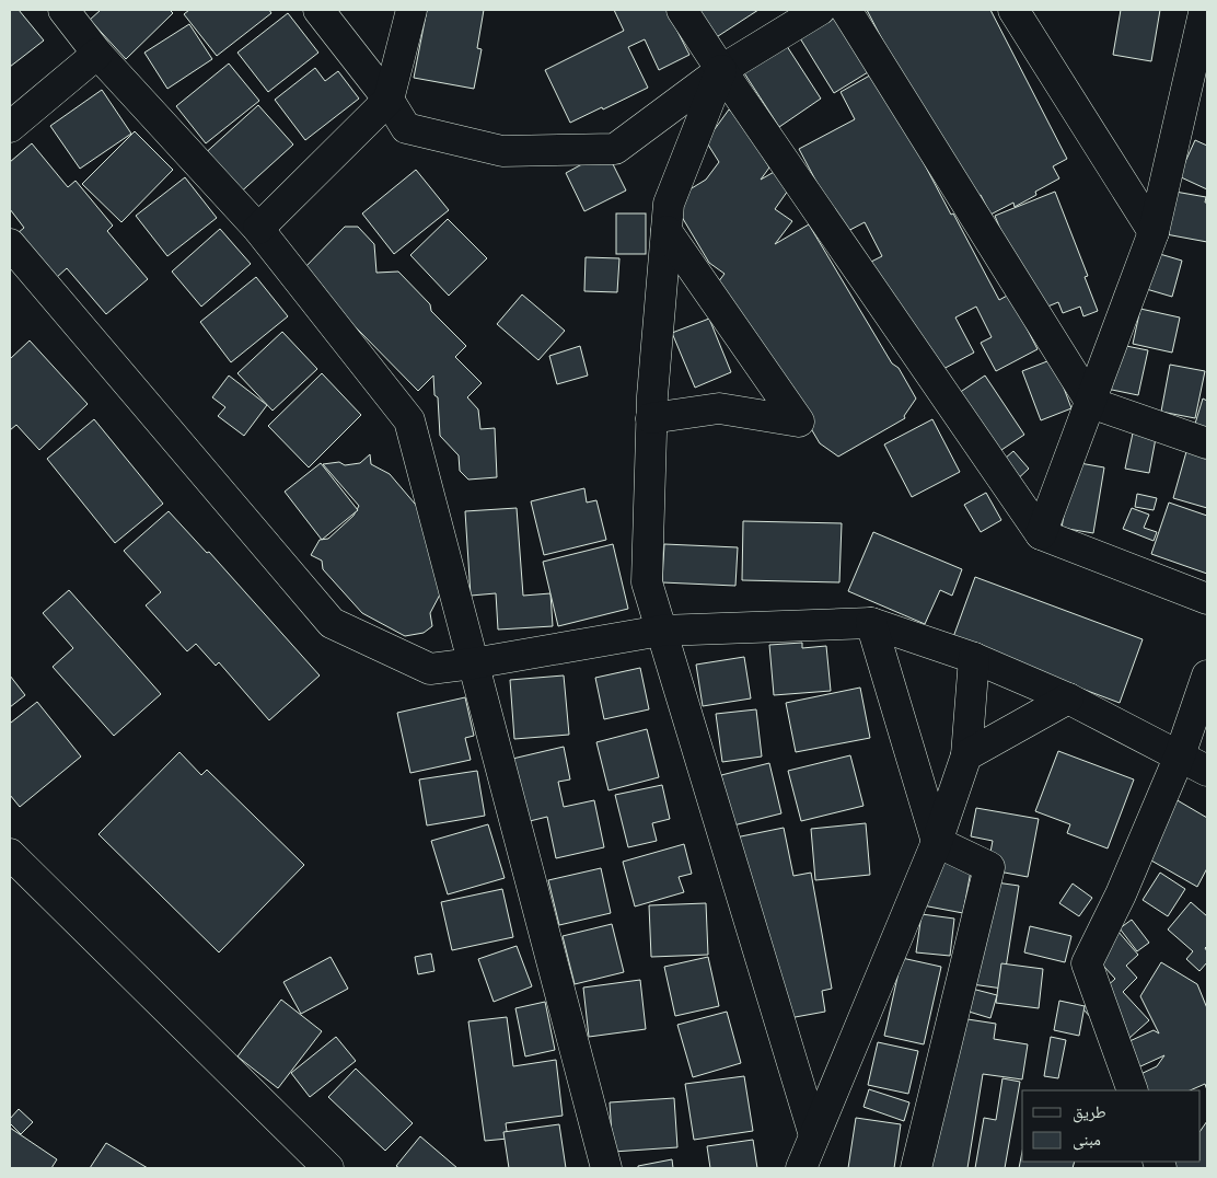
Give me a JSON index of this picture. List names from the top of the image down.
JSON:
{
  "legend": ["طريق", "مبنى"]
}
